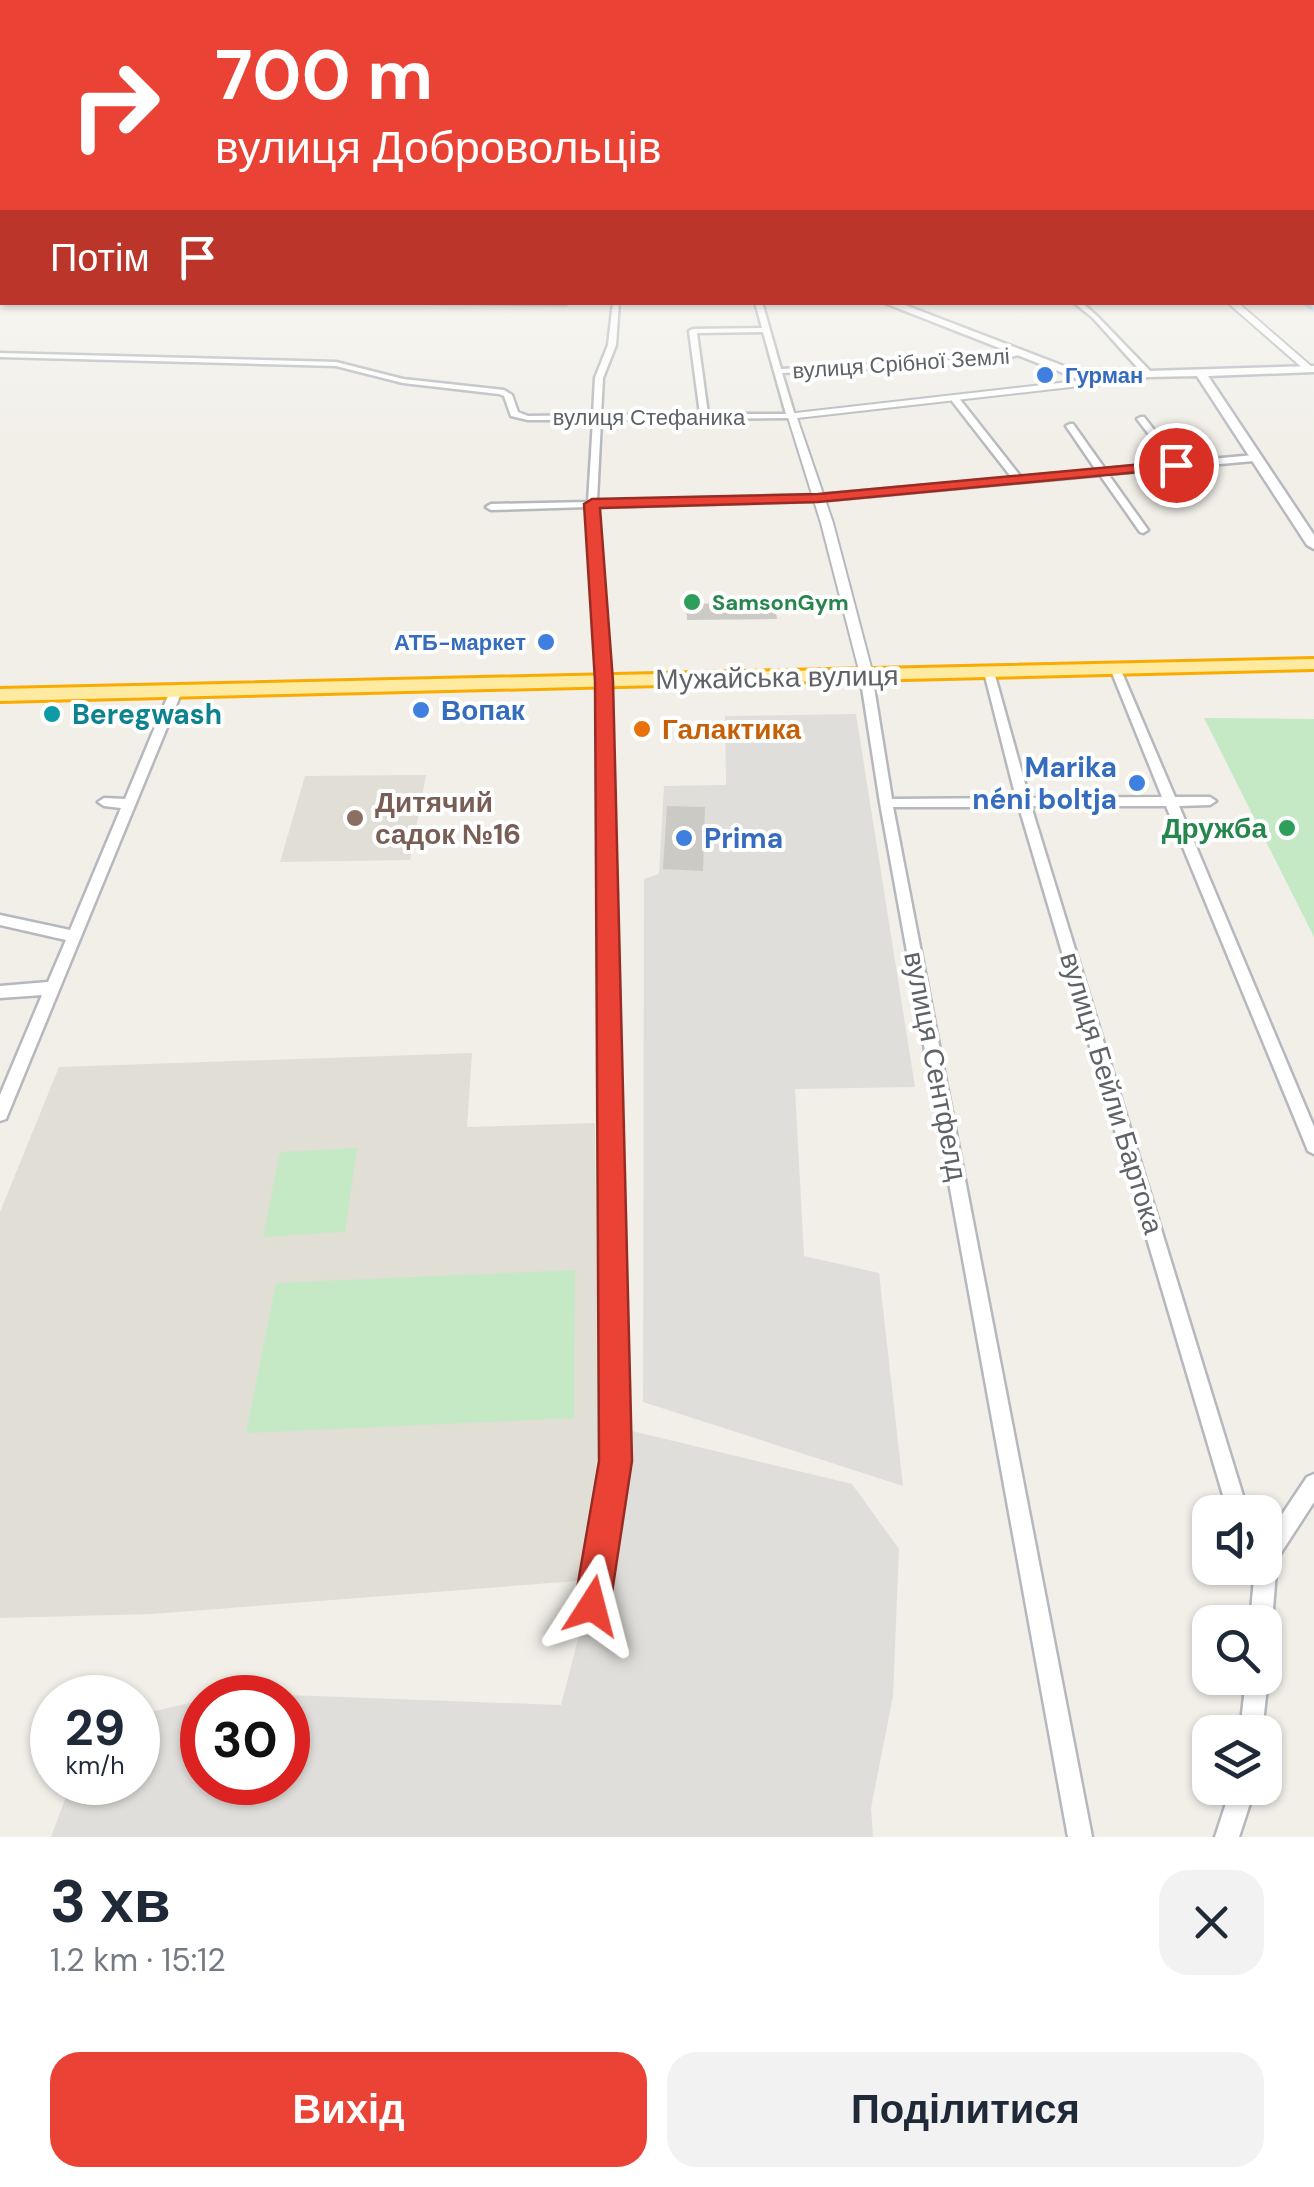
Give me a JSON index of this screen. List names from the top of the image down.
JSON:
{
  "streets": {
    "highway": ["Мужайська вулиця"],
    "main road": ["вулиця Стефаника"],
    "street": ["вулиця Срібної Землі", "вулиця Сентфелд", "вулиця Бейли Бартока"]
  },
  "crossings": [
    ["вулиця Срібної Землі", "вулиця Сентфелд"],
    ["вулиця Стефаника", "вулиця Сентфелд"],
    ["Мужайська вулиця", "вулиця Сентфелд"],
    ["Мужайська вулиця", "вулиця Бейли Бартока"]
  ],
  "places": [
    "Гурман",
    "SamsonGym",
    "АТБ-маркет",
    "Вопак",
    "Beregwash",
    "Галактика",
    "Marika néni boltja",
    "Дитячий садок №16",
    "Дружба",
    "Prima"
  ],
  "page": {
    "turn": ["700 m", "вулиця Добровольців"],
    "then": "Потім",
    "speed": "29 km/h",
    "limit": "30",
    "heading": ["3 хв", "1.2 km · 15:12"],
    "buttons": ["Вихід", "Поділитися"]
  }
}
